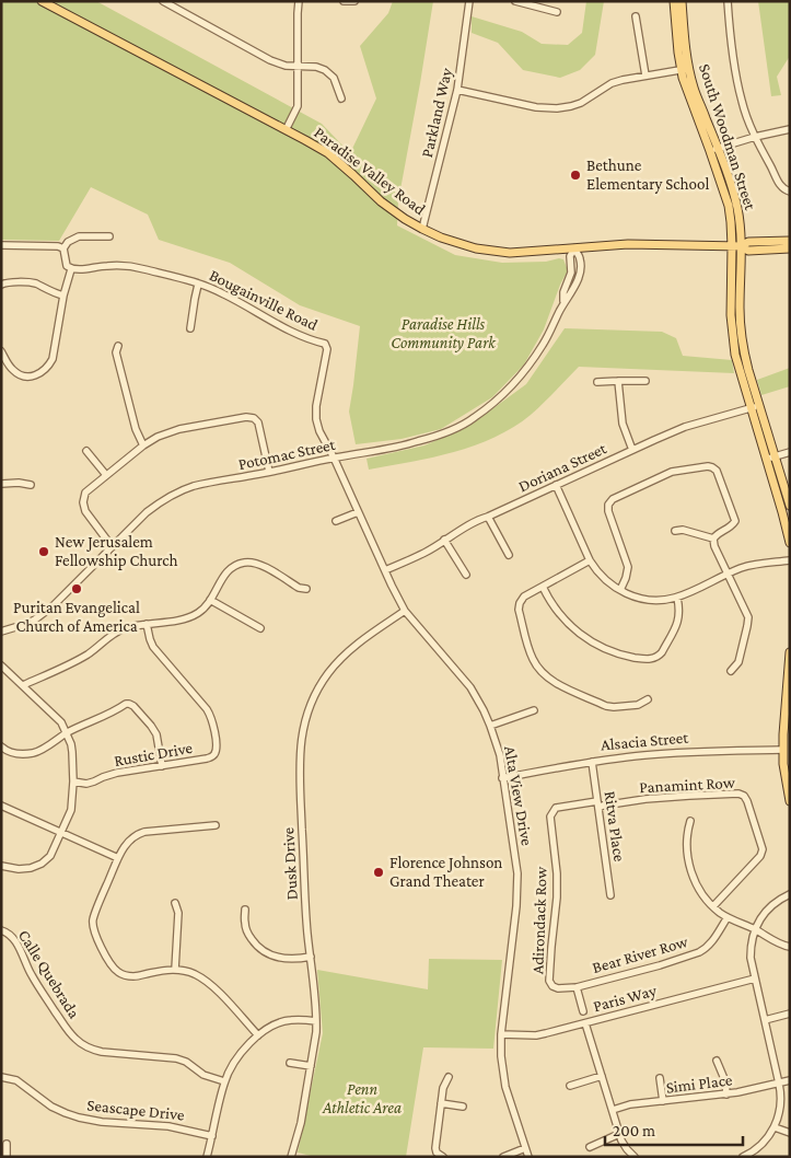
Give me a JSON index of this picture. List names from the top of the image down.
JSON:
{
  "streets": {
    "main road": ["South Woodman Street", "Paradise Valley Road"],
    "street": [
      "Parkland Way",
      "Bougainville Road",
      "Potomac Street",
      "Doriana Street",
      "Alsacia Street",
      "Rustic Drive",
      "Panamint Row",
      "Alta View Drive",
      "Ritva Place",
      "Dusk Drive",
      "Adirondack Row",
      "Bear River Row",
      "Calle Quebrada",
      "Paris Way",
      "Simi Place",
      "Seascape Drive"
    ]
  },
  "crossings": [
    ["Parkland Way", "Paradise Valley Road"],
    ["South Woodman Street", "Paradise Valley Road"],
    ["South Woodman Street", "Doriana Street"],
    ["Paradise Valley Road", "Potomac Street"],
    ["Bougainville Road", "Alta View Drive"],
    ["Potomac Street", "Alta View Drive"],
    ["Doriana Street", "Alta View Drive"],
    ["Alsacia Street", "Alta View Drive"],
    ["Alsacia Street", "Ritva Place"],
    ["Panamint Row", "Ritva Place"],
    ["Panamint Row", "Adirondack Row"],
    ["Alta View Drive", "Dusk Drive"],
    ["Alta View Drive", "Paris Way"],
    ["Ritva Place", "Adirondack Row"],
    ["Adirondack Row", "Bear River Row"]
  ],
  "parks": ["Paradise Hills Community Park", "Penn Athletic Area"],
  "places": [
    "Bethune Elementary School",
    "New Jerusalem Fellowship Church",
    "Puritan Evangelical Church of America",
    "Florence Johnson Grand Theater"
  ],
  "scale_bar": "200 m"
}
